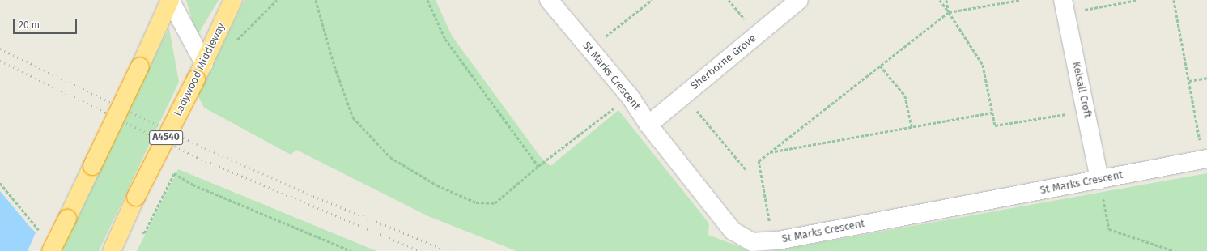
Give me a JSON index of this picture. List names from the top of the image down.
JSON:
{
  "streets": {
    "highway": ["Ladywood Middleway", "A4540"],
    "street": ["Sherborne Grove", "St Marks Crescent", "Kelsall Croft"]
  },
  "crossings": [
    ["Sherborne Grove", "St Marks Crescent"],
    ["St Marks Crescent", "Kelsall Croft"]
  ],
  "scale_bar": "20 m"
}
